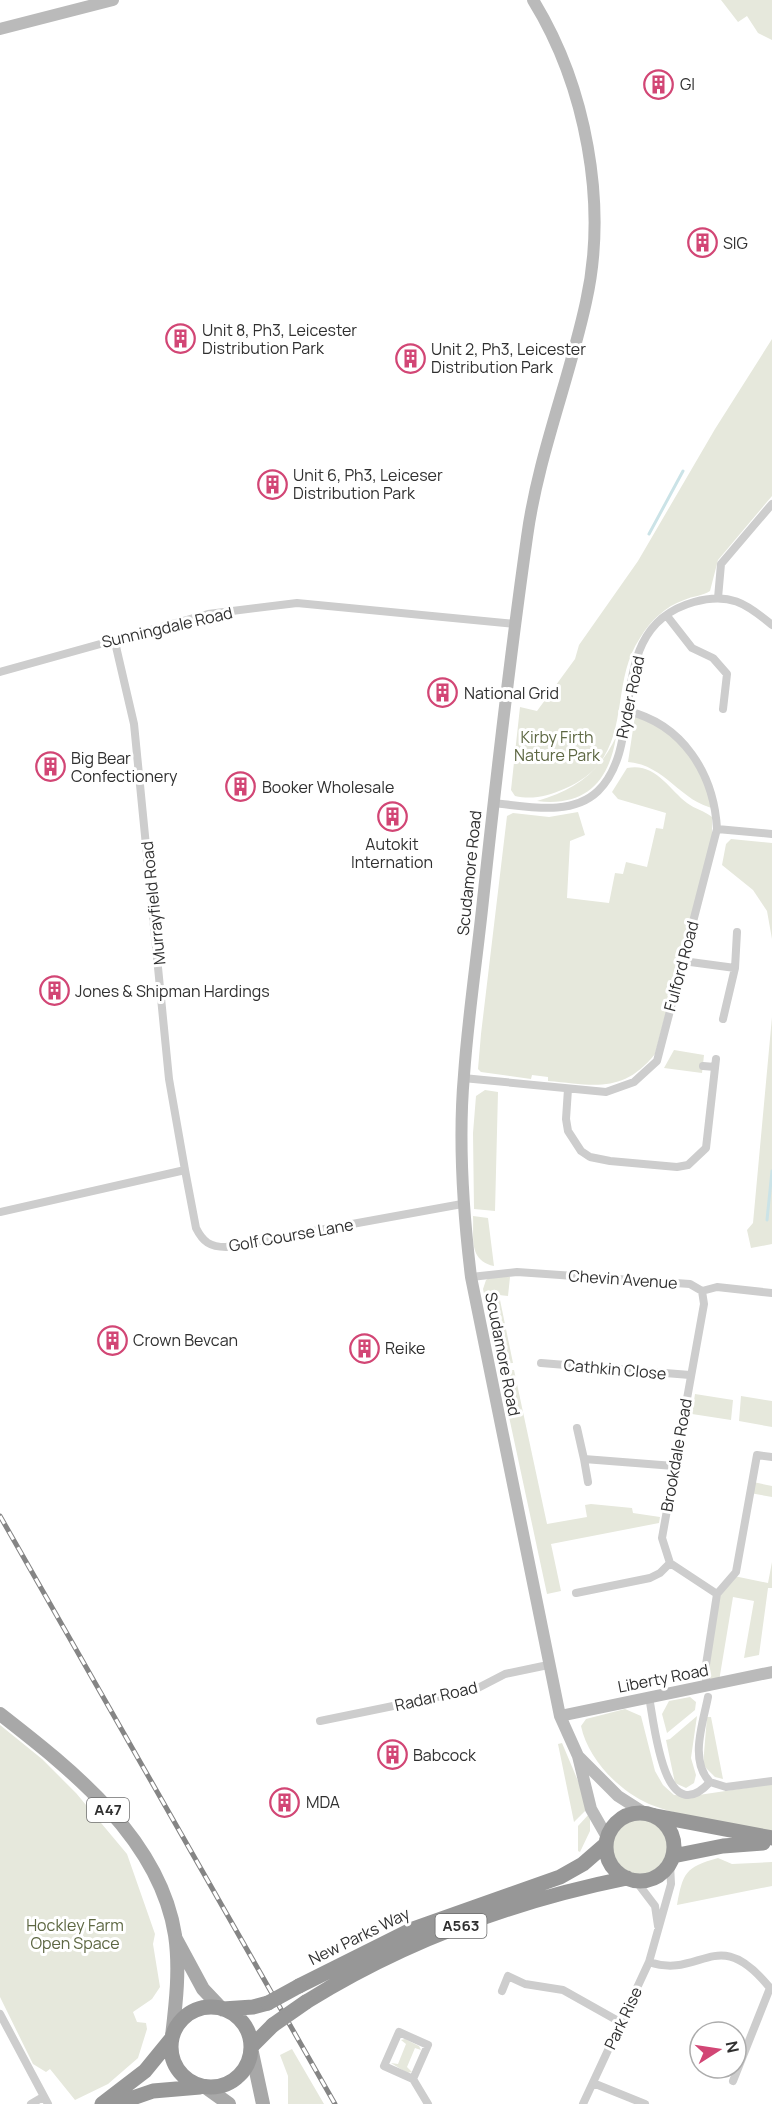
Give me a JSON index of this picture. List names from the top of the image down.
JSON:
{
  "streets": {
    "highway": ["A563", "New Parks Way"],
    "main road": ["A47"],
    "street": [
      "Sunningdale Road",
      "Ryder Road",
      "Scudamore Road",
      "Murrayfield Road",
      "Fulford Road",
      "Golf Course Lane",
      "Chevin Avenue",
      "Cathkin Close",
      "Brookdale Road",
      "Liberty Road",
      "Radar Road",
      "Park Rise"
    ]
  },
  "crossings": [
    ["Sunningdale Road", "Scudamore Road"],
    ["Sunningdale Road", "Murrayfield Road"],
    ["Ryder Road", "Scudamore Road"],
    ["Ryder Road", "Fulford Road"],
    ["Scudamore Road", "Fulford Road"],
    ["Scudamore Road", "Golf Course Lane"],
    ["Scudamore Road", "Chevin Avenue"],
    ["Scudamore Road", "Liberty Road"],
    ["Scudamore Road", "Radar Road"],
    ["Scudamore Road", "New Parks Way"],
    ["Scudamore Road", "Park Rise"],
    ["Murrayfield Road", "Golf Course Lane"],
    ["Chevin Avenue", "Brookdale Road"],
    ["Cathkin Close", "Brookdale Road"],
    ["A47", "A563"],
    ["A47", "New Parks Way"],
    ["A563", "New Parks Way"],
    ["New Parks Way", "Park Rise"]
  ],
  "parks": ["Kirby Firth Nature Park", "Hockley Farm Open Space"],
  "places": {
    "building": [
      "GI",
      "SIG",
      "Unit 8, Ph3, Leicester Distribution Park",
      "Unit 2, Ph3, Leicester Distribution Park",
      "Unit 6, Ph3, Leiceser Distribution Park",
      "National Grid",
      "Big Bear Confectionery",
      "Booker Wholesale",
      "Autokit Internation",
      "Jones & Shipman Hardings",
      "Crown Bevcan",
      "Reike",
      "Babcock",
      "MDA"
    ]
  },
  "north": "right"
}
